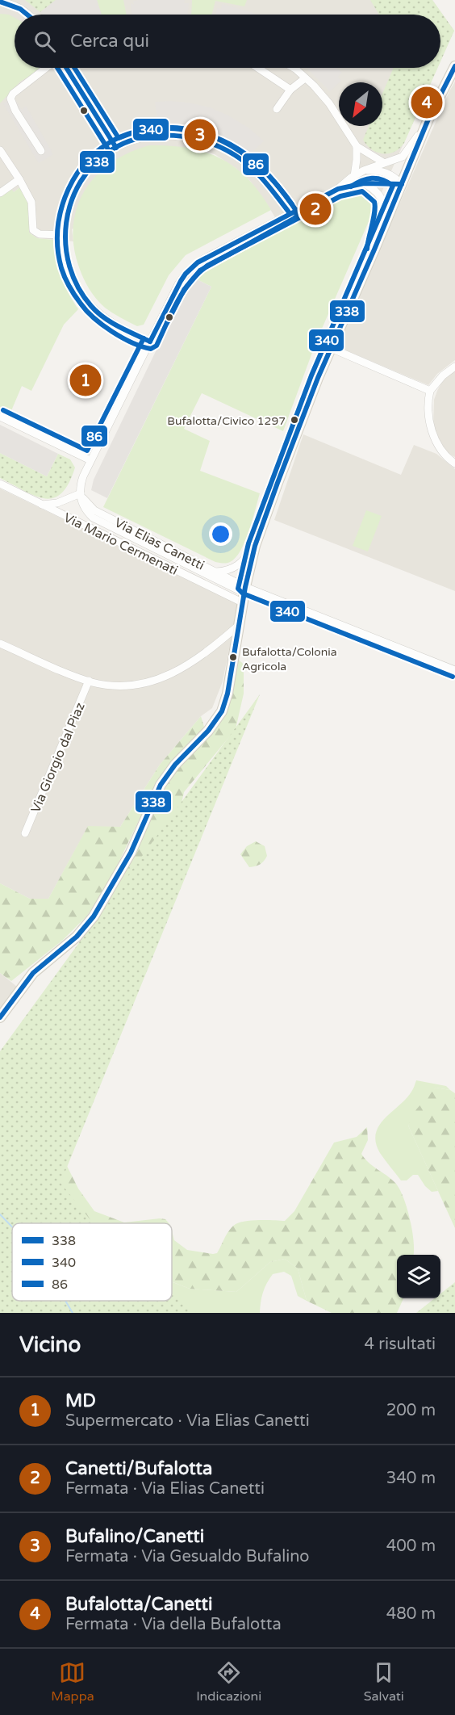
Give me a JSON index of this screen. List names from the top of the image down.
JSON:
{
  "streets": {
    "street": ["Via Mario Cermenati", "Via Elias Canetti", "Via Giorgio dal Piaz"]
  },
  "crossings": [
    ["Via Mario Cermenati", "Via Elias Canetti"]
  ],
  "places": ["Bufalotta/Civico 1297", "Bufalotta/Colonia Agricola"],
  "lines": ["transit line 338", "transit line 340", "transit line 86"],
  "legend": ["338", "340", "86"],
  "north": "bottom left",
  "page": {
    "search": "Cerca qui",
    "pins": [
      "4",
      "3",
      "2",
      "1"
    ],
    "heading": ["Vicino", "4 risultati"],
    "list": [
      {
        "mark": "1",
        "name": "MD",
        "note": "Supermercato · Via Elias Canetti",
        "value": "200 m"
      },
      {
        "mark": "2",
        "name": "Canetti/Bufalotta",
        "note": "Fermata · Via Elias Canetti",
        "value": "340 m"
      },
      {
        "mark": "3",
        "name": "Bufalino/Canetti",
        "note": "Fermata · Via Gesualdo Bufalino",
        "value": "400 m"
      },
      {
        "mark": "4",
        "name": "Bufalotta/Canetti",
        "note": "Fermata · Via della Bufalotta",
        "value": "480 m"
      }
    ],
    "nav": ["Mappa", "Indicazioni", "Salvati"]
  }
}
